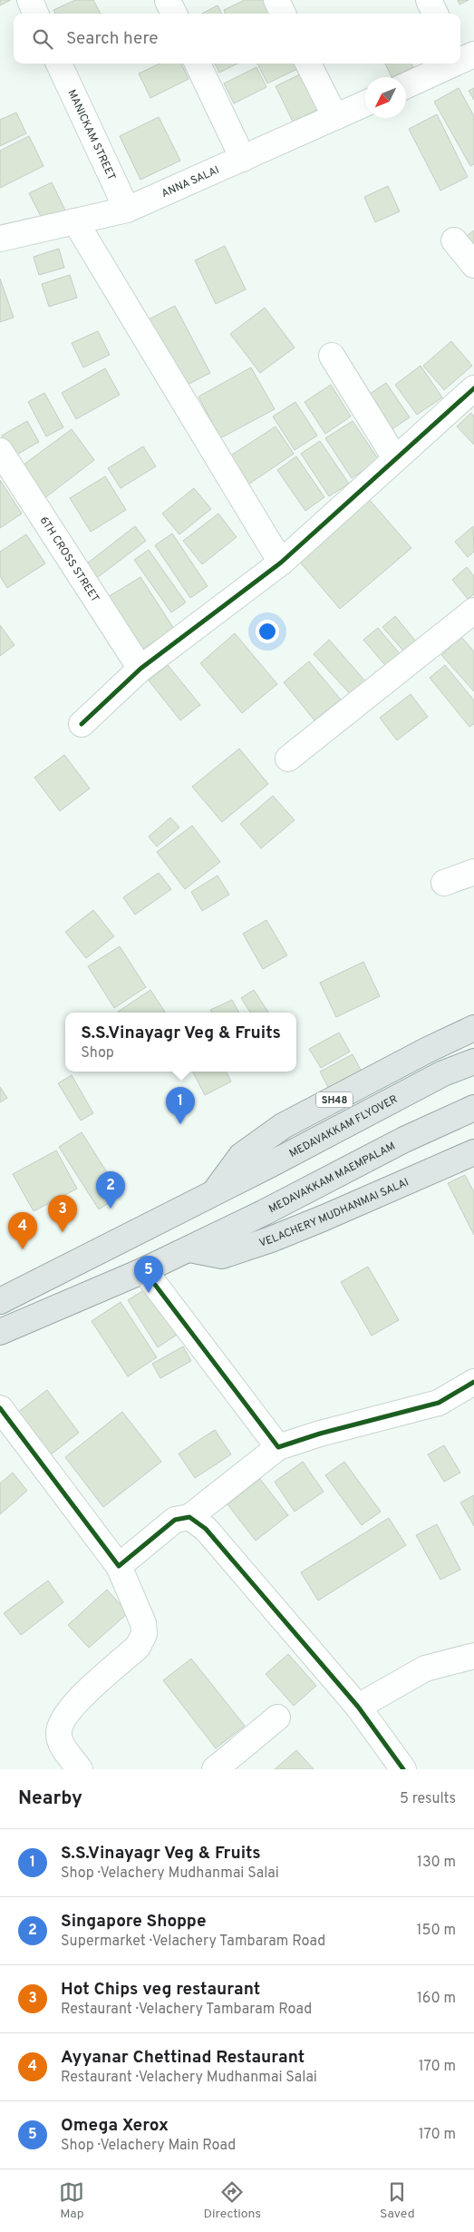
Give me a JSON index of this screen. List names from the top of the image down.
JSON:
{
  "streets": {
    "main road": [
      "SH48",
      "MEDAVAKKAM FLYOVER",
      "MEDAVAKKAM MAEMPALAM",
      "VELACHERY MUDHANMAI SALAI"
    ],
    "street": ["MANICKAM STREET", "ANNA SALAI", "6TH CROSS STREET"]
  },
  "crossings": [
    ["MANICKAM STREET", "ANNA SALAI"],
    ["SH48", "MEDAVAKKAM FLYOVER"],
    ["MEDAVAKKAM MAEMPALAM", "VELACHERY MUDHANMAI SALAI"]
  ],
  "north": "bottom left",
  "page": {
    "search": "Search here",
    "popup": ["S.S.Vinayagr Veg & Fruits", "Shop"],
    "pins": [
      "1",
      "2",
      "3",
      "4",
      "5"
    ],
    "heading": ["Nearby", "5 results"],
    "list": [
      {
        "mark": "1",
        "name": "S.S.Vinayagr Veg & Fruits",
        "note": "Shop · Velachery Mudhanmai Salai",
        "value": "130 m"
      },
      {
        "mark": "2",
        "name": "Singapore Shoppe",
        "note": "Supermarket · Velachery Tambaram Road",
        "value": "150 m"
      },
      {
        "mark": "3",
        "name": "Hot Chips veg restaurant",
        "note": "Restaurant · Velachery Tambaram Road",
        "value": "160 m"
      },
      {
        "mark": "4",
        "name": "Ayyanar Chettinad Restaurant",
        "note": "Restaurant · Velachery Mudhanmai Salai",
        "value": "170 m"
      },
      {
        "mark": "5",
        "name": "Omega Xerox",
        "note": "Shop · Velachery Main Road",
        "value": "170 m"
      }
    ],
    "nav": ["Map", "Directions", "Saved"]
  }
}
